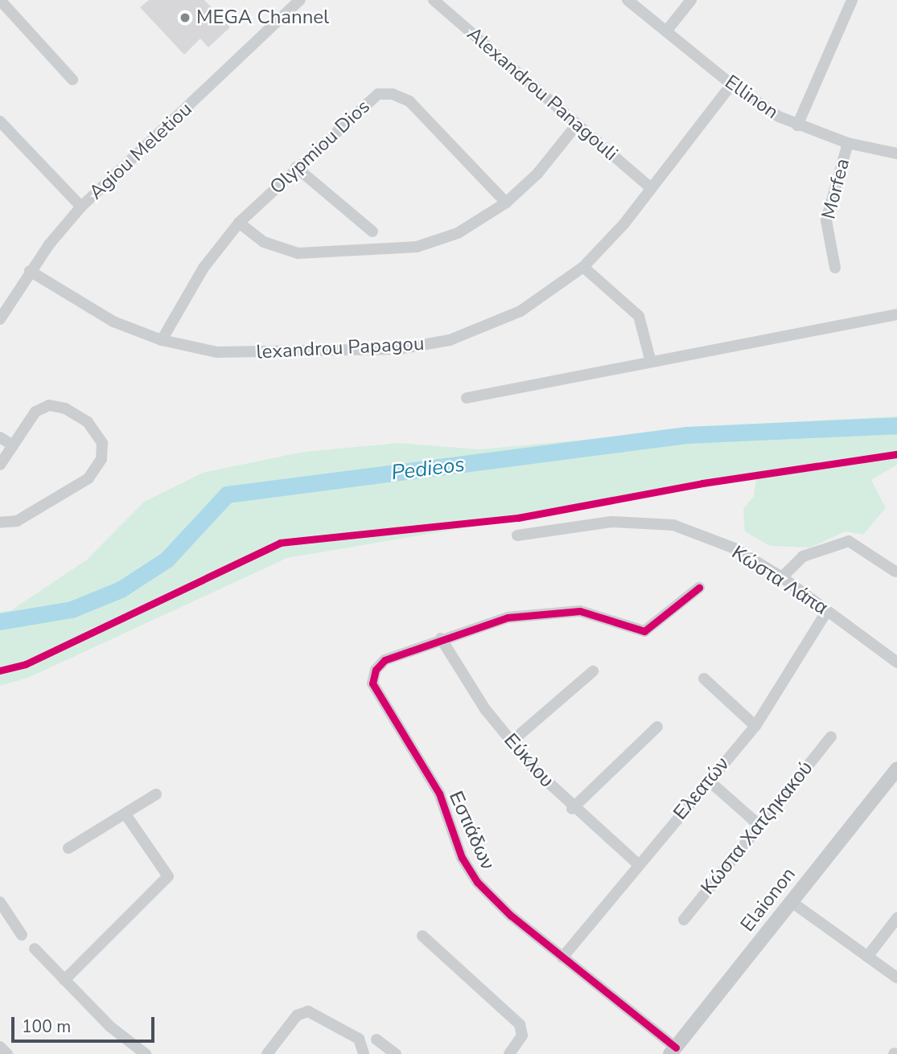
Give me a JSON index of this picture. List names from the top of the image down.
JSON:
{
  "streets": {
    "main road": ["Elaionon"],
    "street": [
      "Alexandrou Panagouli",
      "Ellinon",
      "Olypmiou Dios",
      "Agiou Meletiou",
      "Morfea",
      "lexandrou Papagou",
      "Κώστα Λάπα",
      "Εύκλου",
      "Ελεατών",
      "Κώστα Χατζηκακού",
      "Εστιάδων"
    ]
  },
  "crossings": [
    ["Alexandrou Panagouli", "lexandrou Papagou"],
    ["Ellinon", "Morfea"],
    ["Ellinon", "lexandrou Papagou"],
    ["Olypmiou Dios", "lexandrou Papagou"],
    ["Agiou Meletiou", "lexandrou Papagou"],
    ["Κώστα Λάπα", "Ελεατών"],
    ["Εύκλου", "Ελεατών"],
    ["Εύκλου", "Εστιάδων"],
    ["Ελεατών", "Εστιάδων"],
    ["Εστιάδων", "Elaionon"]
  ],
  "water": ["Pedieos"],
  "places": ["MEGA Channel"],
  "scale_bar": "100 m"
}
